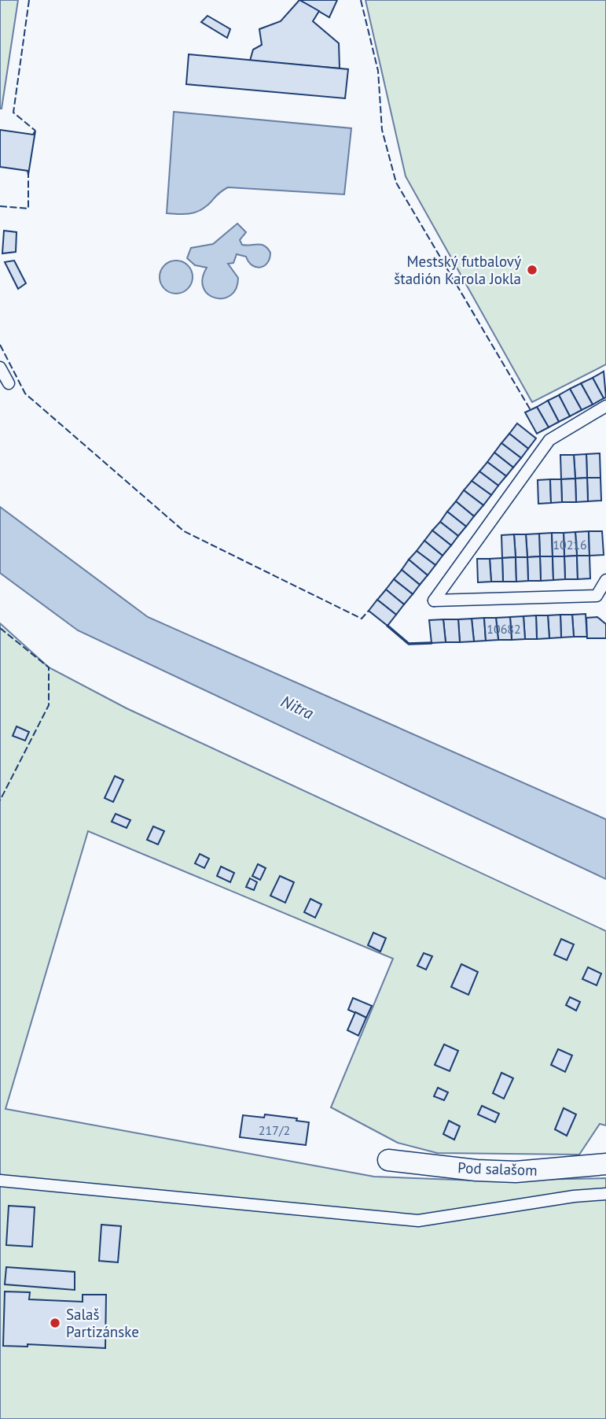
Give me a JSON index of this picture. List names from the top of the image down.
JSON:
{
  "streets": {
    "street": ["Pod salašom"]
  },
  "water": ["Nitra"],
  "places": ["Mestský futbalový štadión Karola Jokla", "Salaš Partizánske"],
  "house_numbers": ["10216", "10682", "217/2"]
}
